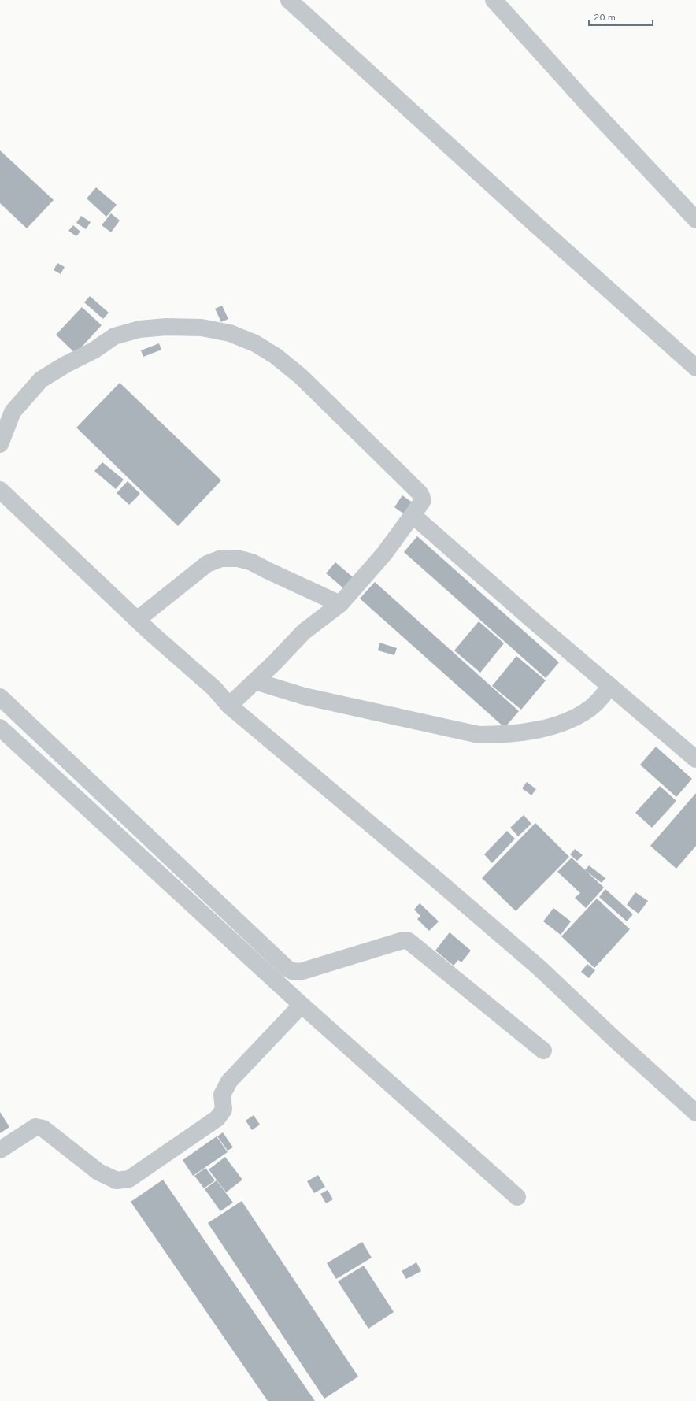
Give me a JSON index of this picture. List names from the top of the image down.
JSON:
{
  "scale_bar": "20 m"
}
